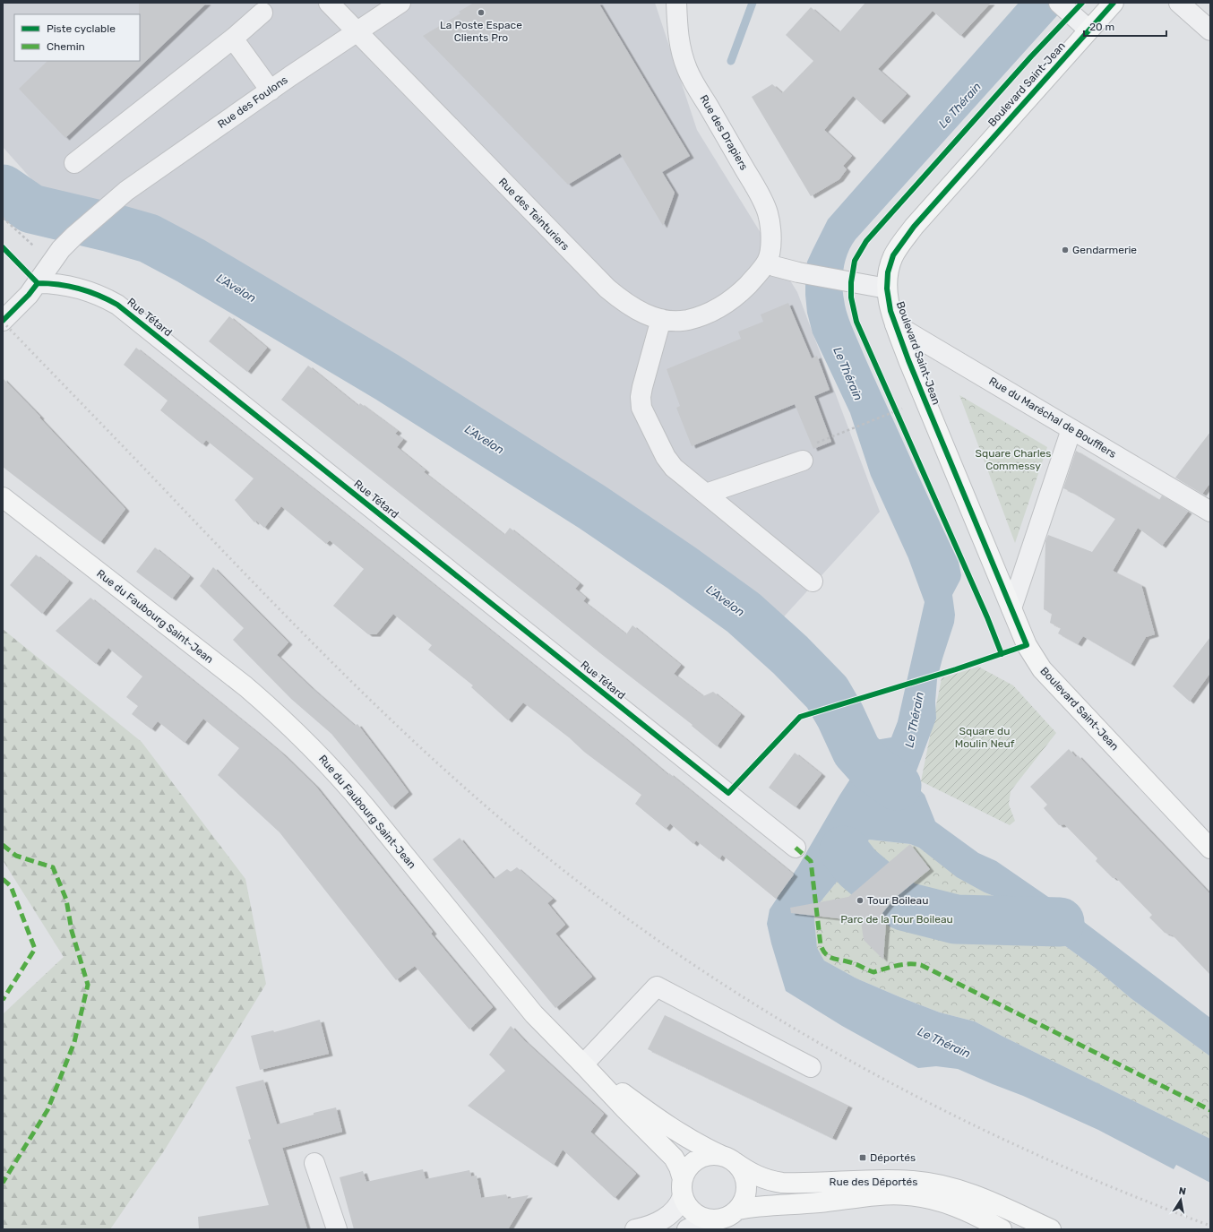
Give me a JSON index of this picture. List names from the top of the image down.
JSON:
{
  "streets": {
    "main road": ["Boulevard Saint-Jean", "Rue du Faubourg Saint-Jean", "Rue des Déportés"],
    "street": [
      "Rue des Foulons",
      "Rue des Drapiers",
      "Rue des Teinturiers",
      "Rue Tétard",
      "Rue du Maréchal de Boufflers"
    ]
  },
  "crossings": [
    ["Boulevard Saint-Jean", "Rue du Maréchal de Boufflers"],
    ["Rue des Foulons", "Rue des Teinturiers"],
    ["Rue des Foulons", "Rue Tétard"],
    ["Rue des Drapiers", "Rue des Teinturiers"],
    ["Rue du Faubourg Saint-Jean", "Rue des Déportés"]
  ],
  "water": ["Le Thérain", "L'Avelon"],
  "parks": ["Square Charles Commessy", "Square du Moulin Neuf", "Parc de la Tour Boileau"],
  "places": {
    "other": ["La Poste Espace Clients Pro", "Gendarmerie", "Tour Boileau"],
    "transit": ["Déportés"]
  },
  "legend": ["Piste cyclable", "Chemin"],
  "scale_bar": "20 m",
  "north": "top"
}
